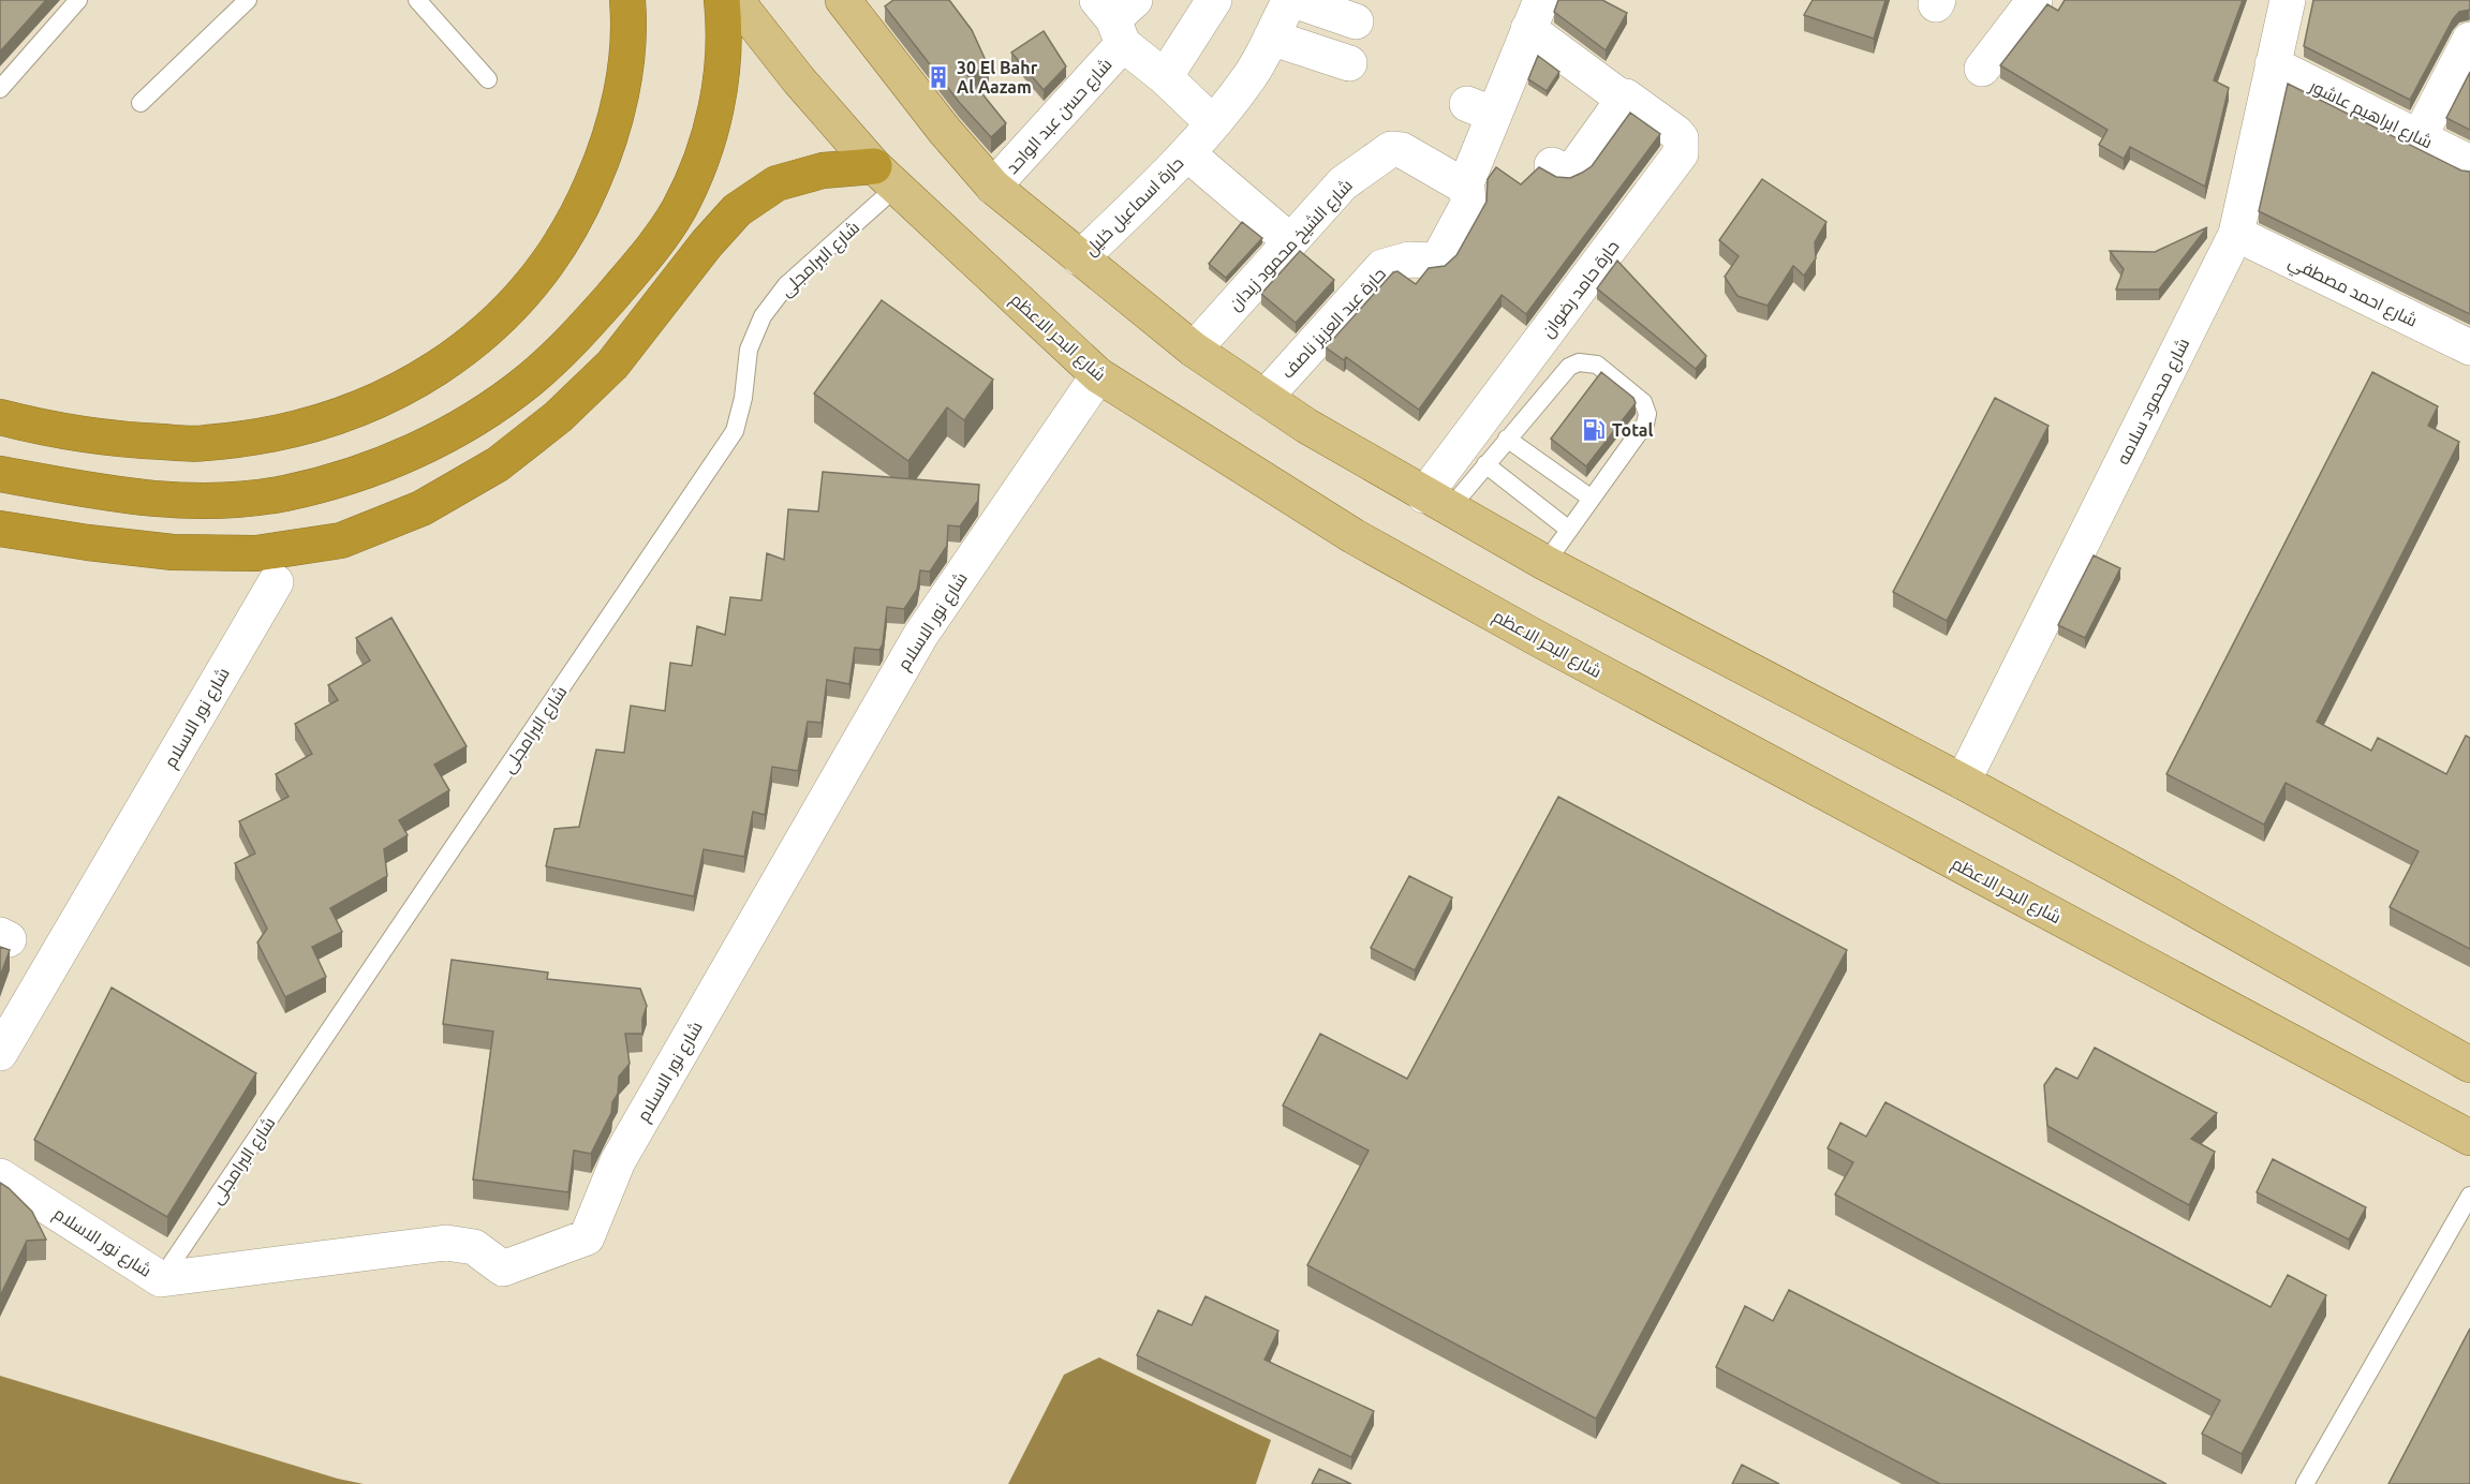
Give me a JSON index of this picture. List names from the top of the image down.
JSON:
{
  "streets": {
    "main road": ["شارع البحر الاعظم"],
    "street": [
      "شارع ابراهيم عاشور",
      "شارع حسن عبد الواحد",
      "حارة اسماعيل خليل",
      "شارع الشيخ محمود زيدان",
      "حارة حامد رضوان",
      "شارع احمد مصطفي",
      "حارة عبد العزيز ناصف",
      "شارع محمود سلامه",
      "شارع نور الاسلام"
    ],
    "lane": ["شارع البرامجلى"]
  },
  "crossings": [
    ["شارع ابراهيم عاشور", "شارع محمود سلامه"],
    ["حارة اسماعيل خليل", "شارع الشيخ محمود زيدان"],
    ["شارع الشيخ محمود زيدان", "حارة عبد العزيز ناصف"],
    ["شارع البرامجلى", "شارع البحر الاعظم"],
    ["شارع البرامجلى", "شارع نور الاسلام"],
    ["شارع احمد مصطفي", "شارع محمود سلامه"],
    ["شارع البحر الاعظم", "شارع نور الاسلام"]
  ],
  "places": {
    "building": ["30 El Bahr Al Aazam"],
    "fuel station": ["Total"]
  }
}
